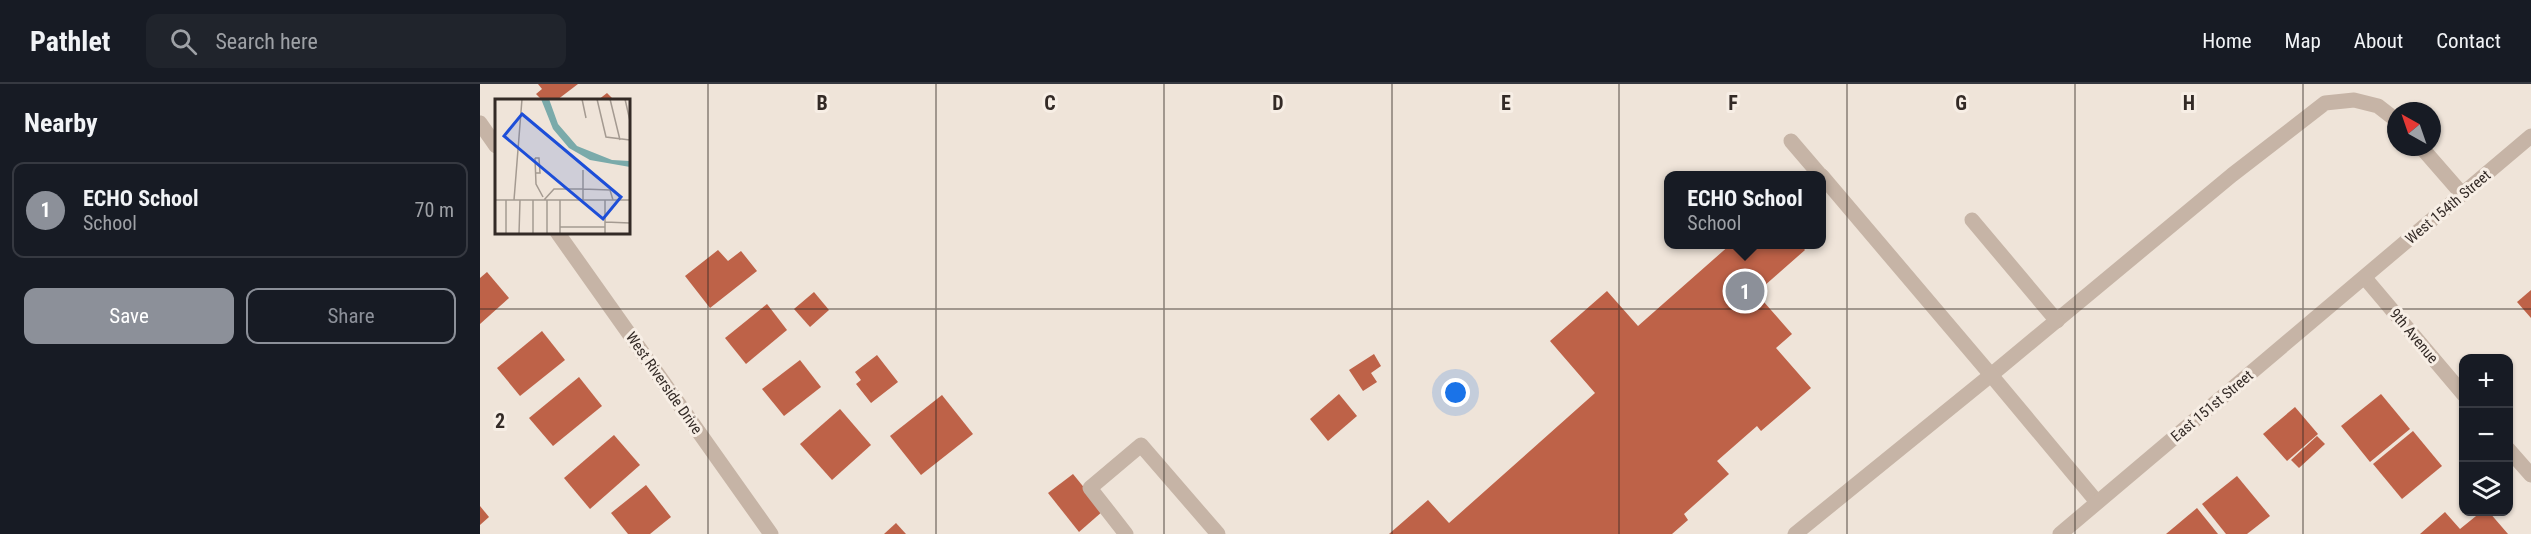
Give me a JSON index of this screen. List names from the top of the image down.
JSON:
{
  "streets": {
    "street": [
      "West 154th Street",
      "9th Avenue",
      "West Riverside Drive",
      "East 151st Street"
    ]
  },
  "crossings": [
    ["West 154th Street", "9th Avenue"],
    ["West 154th Street", "East 151st Street"],
    ["9th Avenue", "East 151st Street"]
  ],
  "north": "top left",
  "page": {
    "header": "Pathlet",
    "search": "Search here",
    "nav": [
      "Home",
      "Map",
      "About",
      "Contact"
    ],
    "heading": "Nearby",
    "list": [
      {
        "mark": "1",
        "name": "ECHO School",
        "note": "School",
        "value": "70 m"
      }
    ],
    "popup": ["ECHO School", "School"],
    "pins": "1",
    "buttons": ["Save", "Share"],
    "map_buttons": ["+", "−"]
  },
  "grid": {
    "columns": [
      "B",
      "C",
      "D",
      "E",
      "F",
      "G",
      "H"
    ],
    "rows": ["2"]
  }
}
